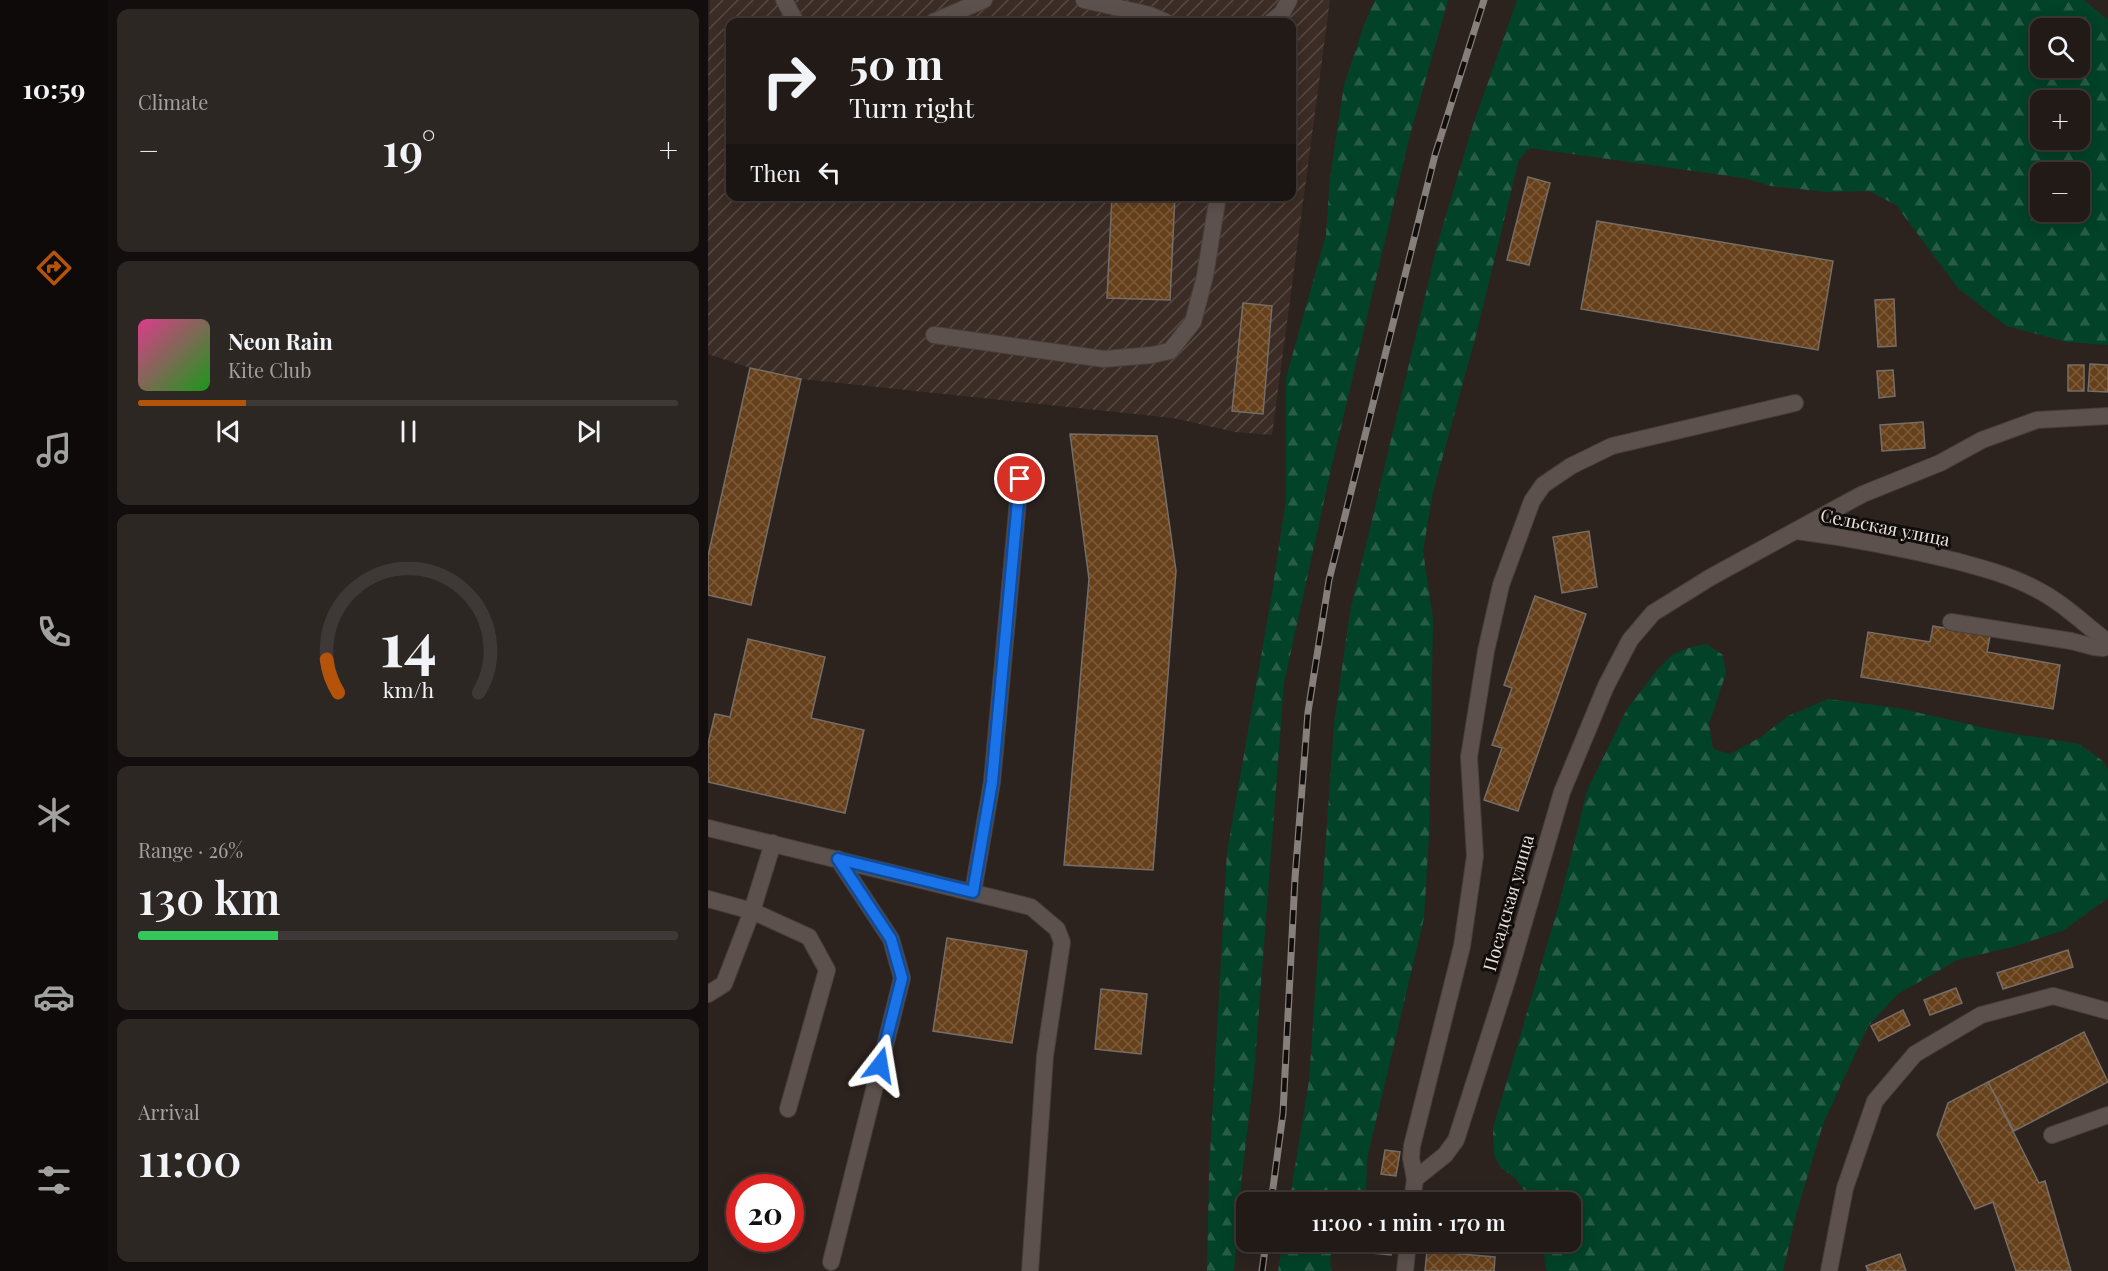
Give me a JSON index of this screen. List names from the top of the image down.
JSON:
{
  "streets": {
    "street": ["Сельская улица", "Посадская улица"]
  },
  "crossings": [
    ["Сельская улица", "Посадская улица"]
  ],
  "page": {
    "tabs": "10:59",
    "tile": [
      "Climate",
      ["Range · 26%", "130 km"],
      ["Arrival", "11:00"]
    ],
    "map_buttons": ["+", "−"],
    "turn": ["50 m", "Turn right"],
    "heat": ["−", "19°", "+"],
    "then": "Then",
    "song": ["Neon Rain", "Kite Club"],
    "limit": "20",
    "trip": "11:00 · 1 min · 170 m",
    "gauge": ["14", "km/h"]
  }
}
